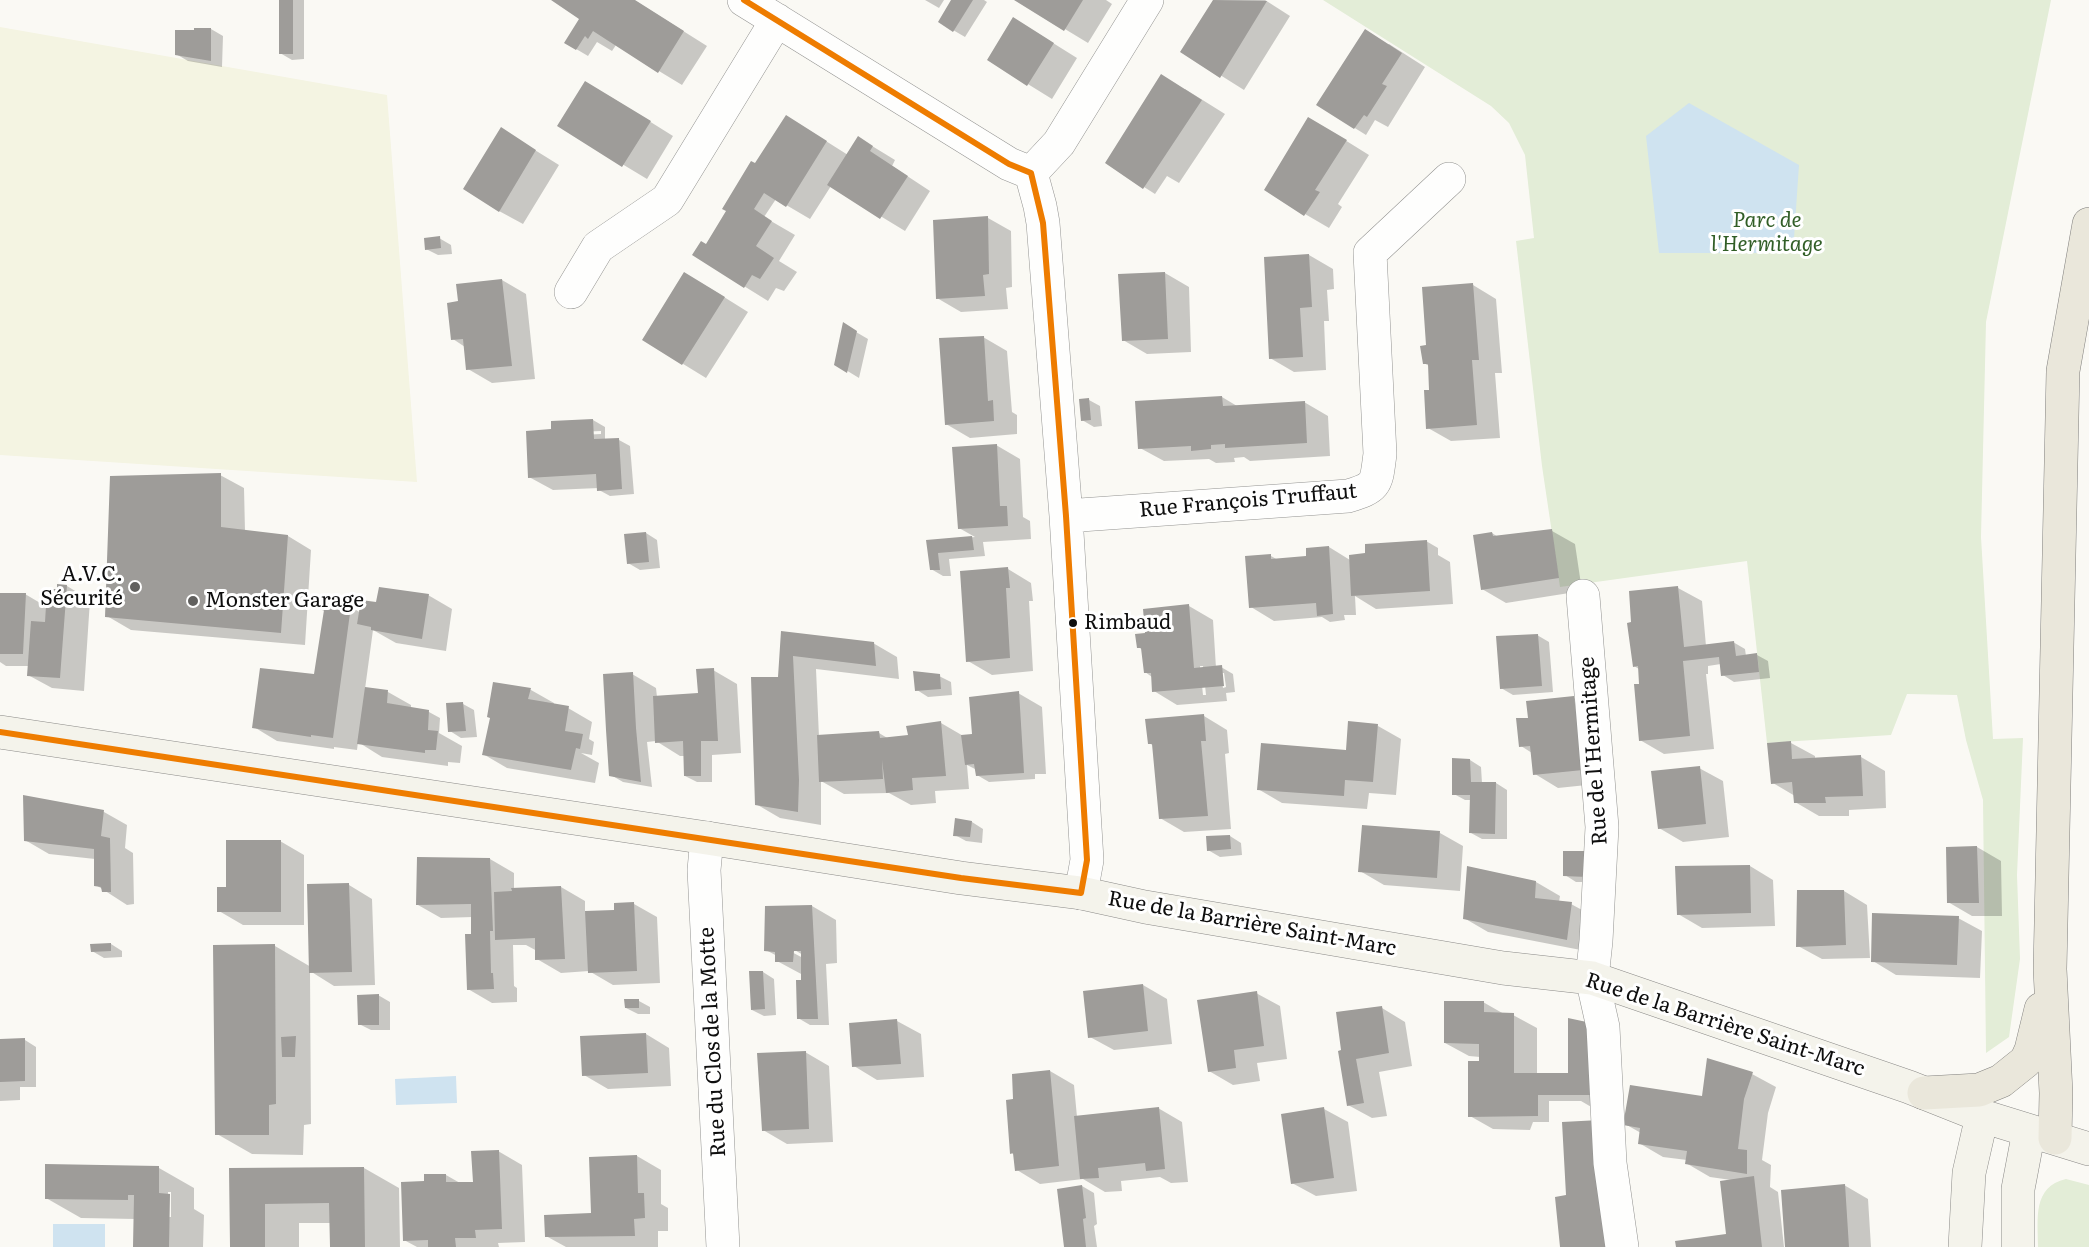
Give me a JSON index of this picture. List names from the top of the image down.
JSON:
{
  "streets": {
    "main road": ["Rue de la Barrière Saint-Marc"],
    "street": ["Rue François Truffaut", "Rue de l'Hermitage", "Rue du Clos de la Motte"]
  },
  "crossings": [
    ["Rue de l'Hermitage", "Rue de la Barrière Saint-Marc"],
    ["Rue de la Barrière Saint-Marc", "Rue du Clos de la Motte"]
  ],
  "parks": ["Parc de l'Hermitage"],
  "places": ["A.V.C. Sécurité", "Monster Garage", "Rimbaud"]
}
